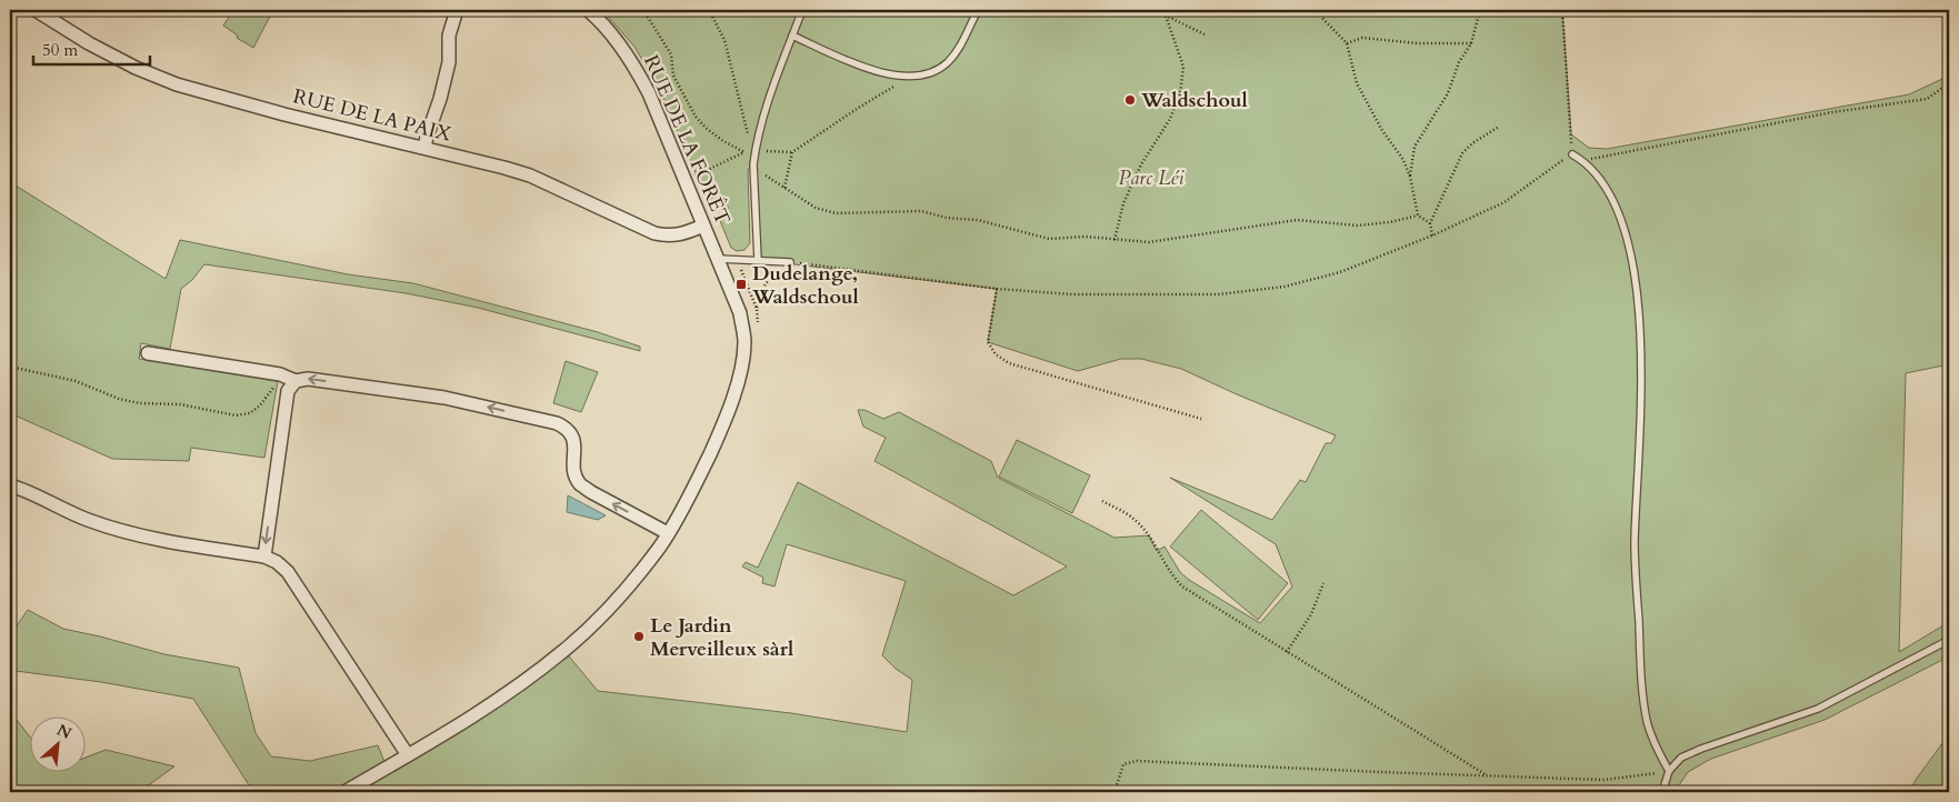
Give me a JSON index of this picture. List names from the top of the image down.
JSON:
{
  "streets": {
    "street": ["RUE DE LA PAIX", "RUE DE LA FORÊT"]
  },
  "crossings": [
    ["RUE DE LA PAIX", "RUE DE LA FORÊT"]
  ],
  "parks": ["Parc Léi"],
  "places": {
    "other": ["Waldschoul", "Le Jardin Merveilleux sàrl"],
    "transit": ["Dudelange, Waldschoul"]
  },
  "scale_bar": "50 m",
  "north": "top right"
}
